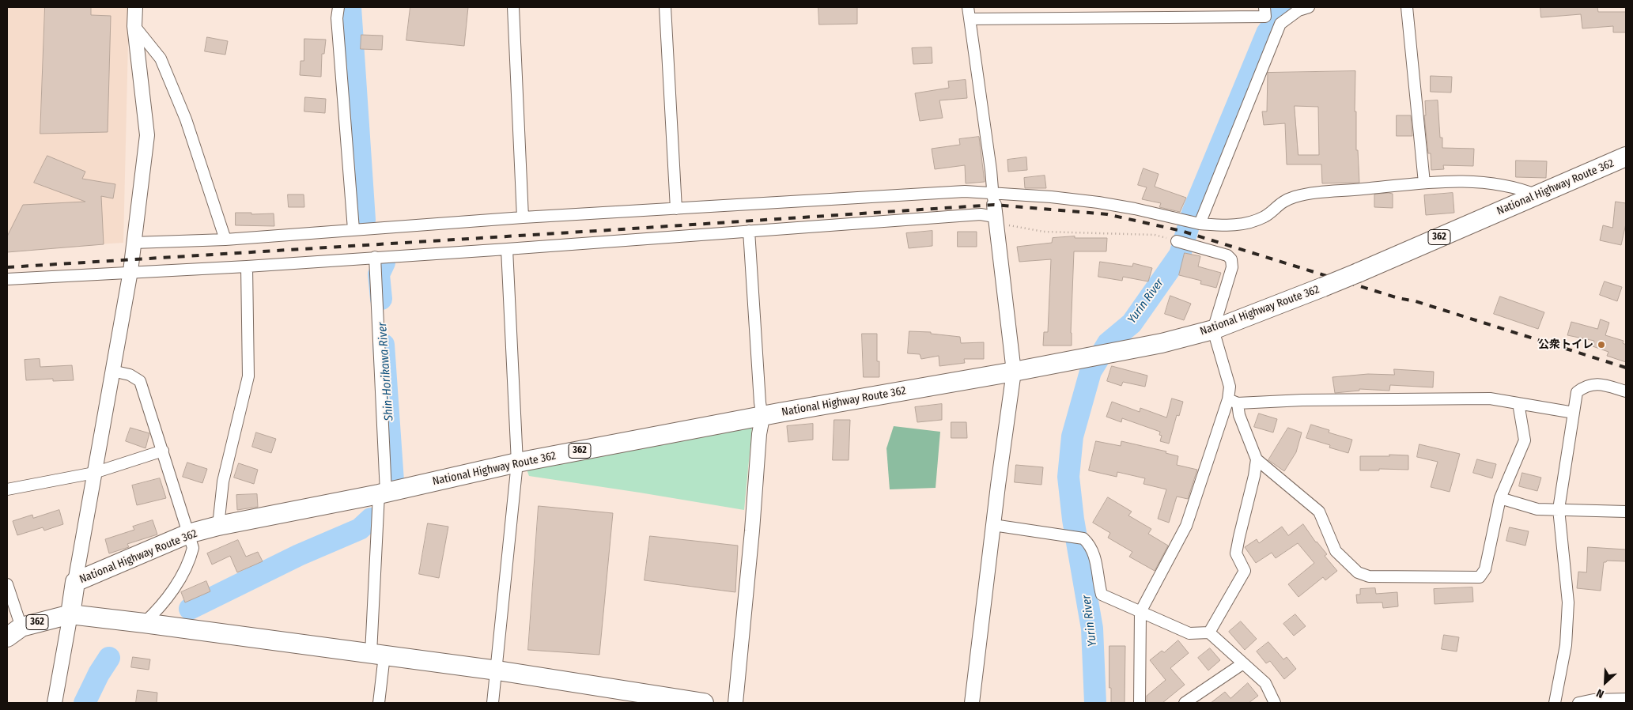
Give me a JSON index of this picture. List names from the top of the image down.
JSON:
{
  "streets": {
    "highway": ["National Highway Route 362", "362"]
  },
  "crossings": [
    ["National Highway Route 362", "362"]
  ],
  "water": ["Yurin River", "Shin-Horikawa River"],
  "places": ["公衆トイレ"],
  "north": "bottom left"
}
